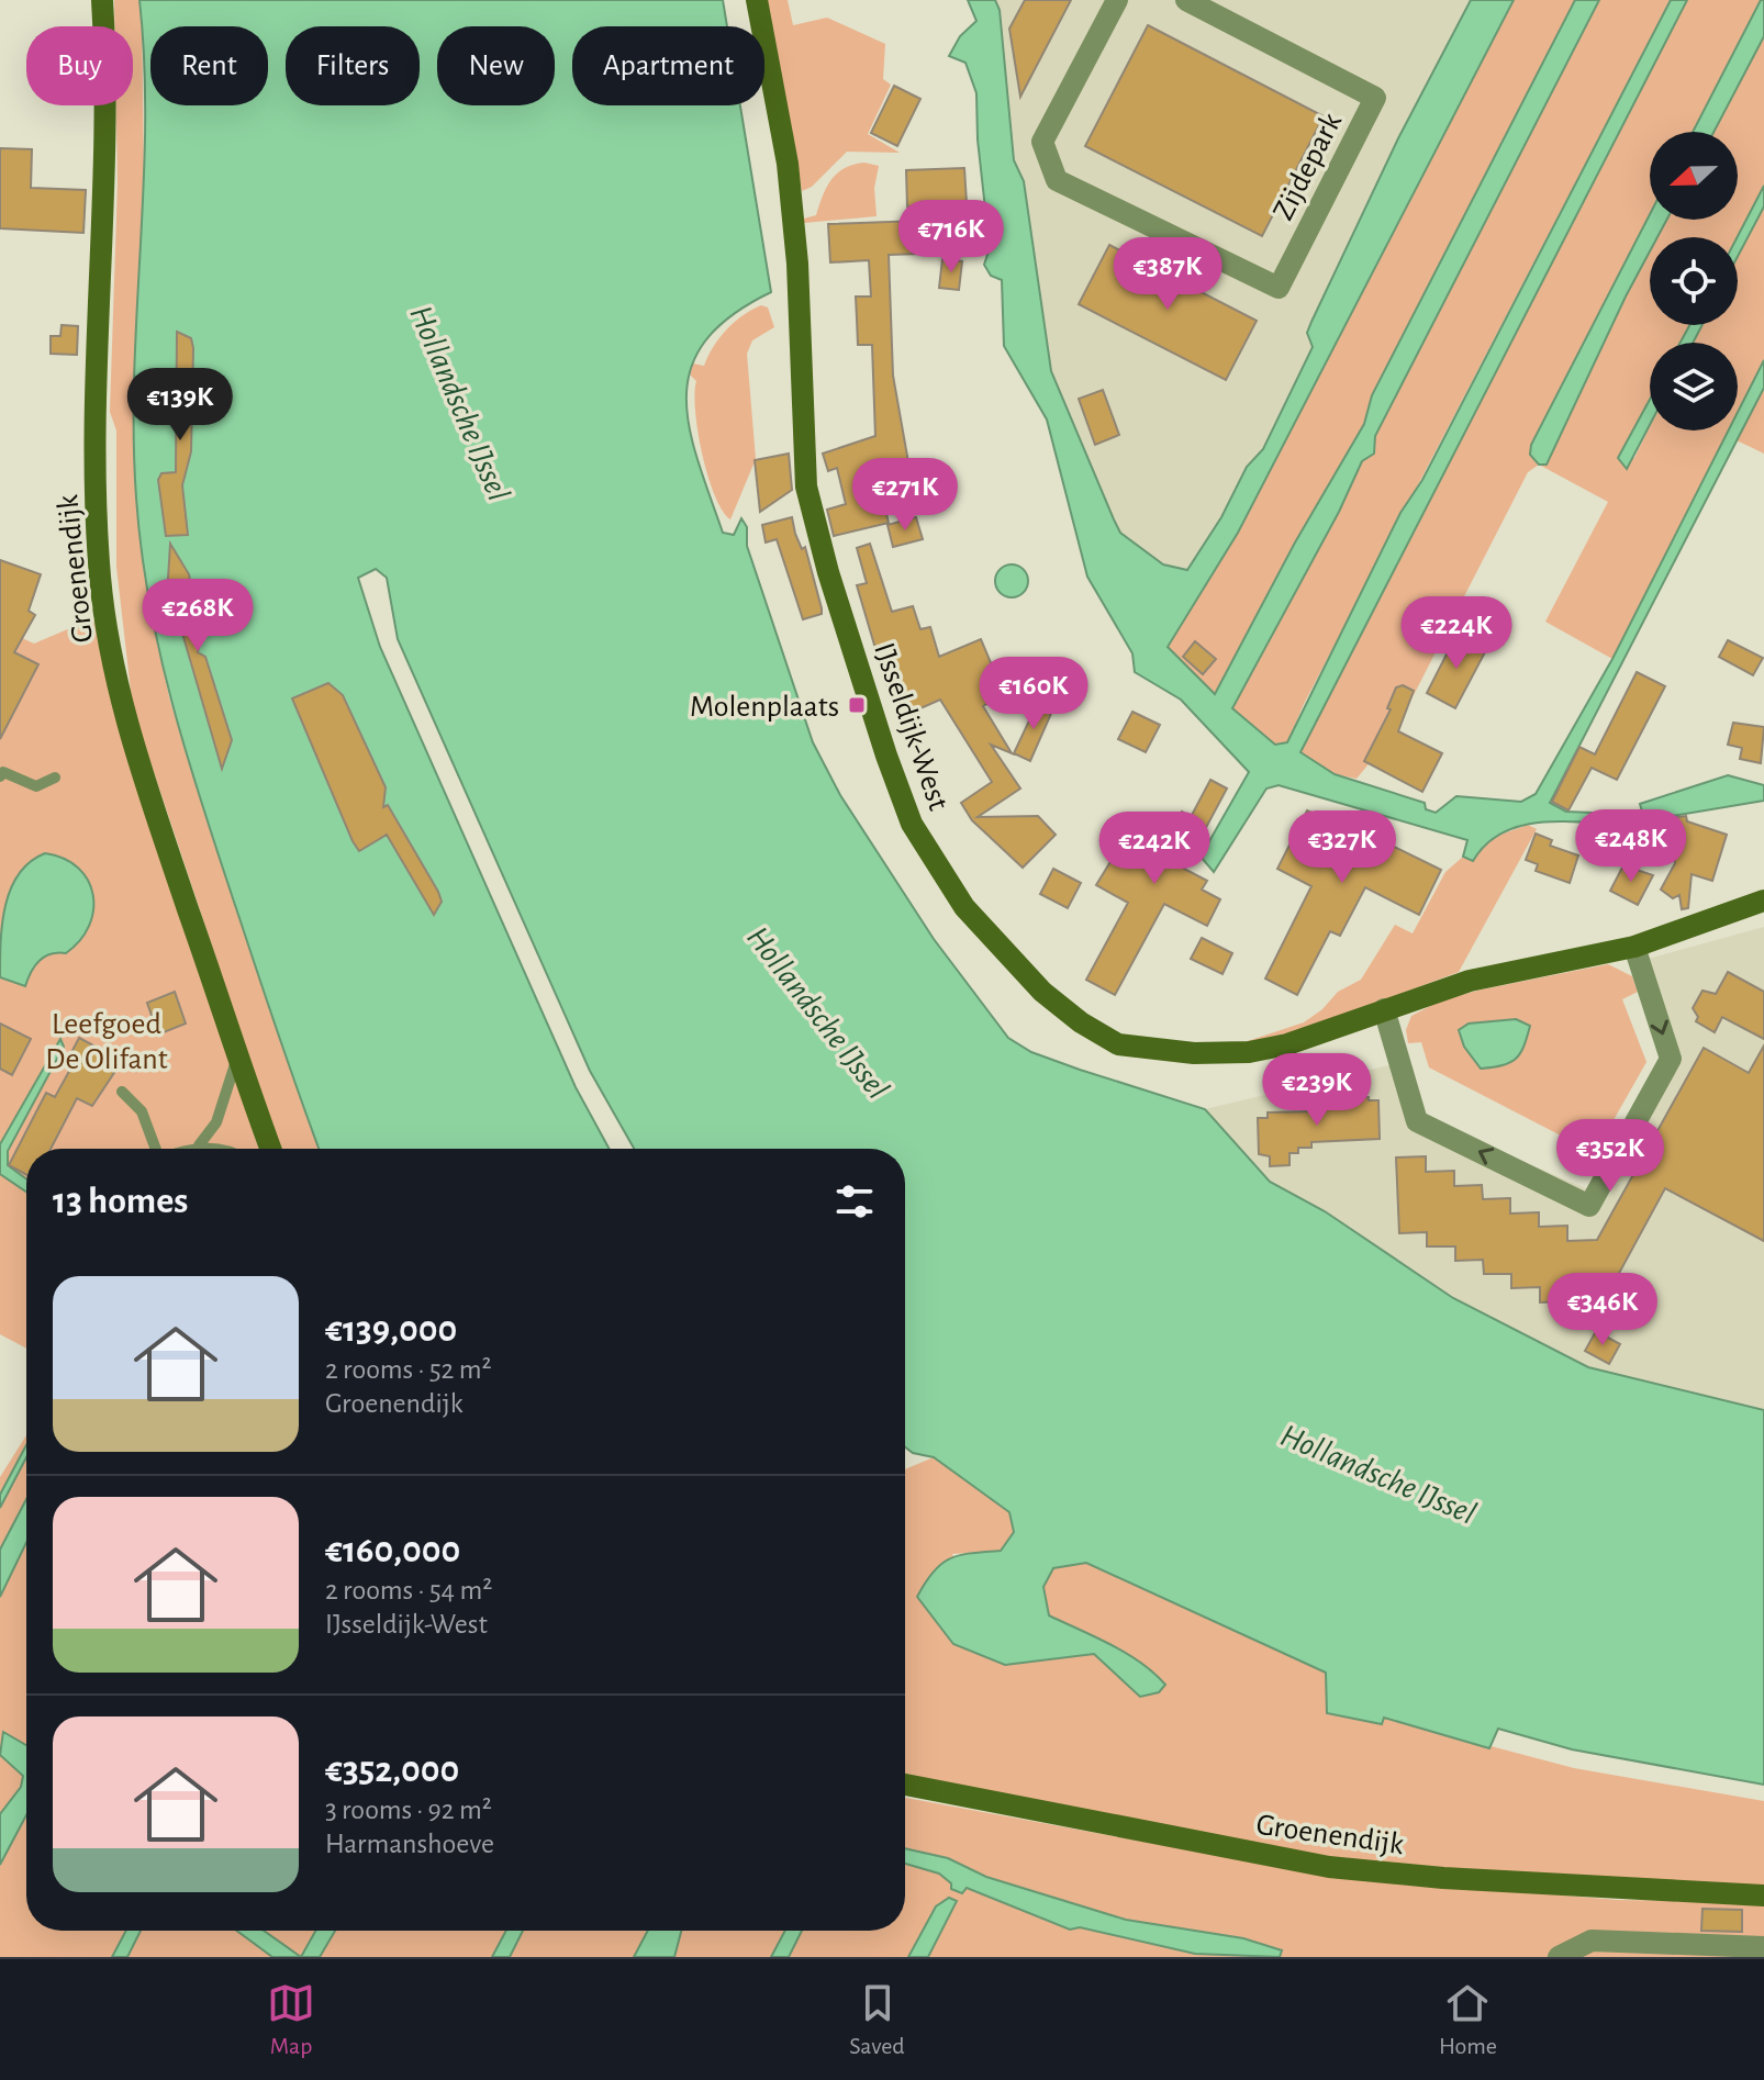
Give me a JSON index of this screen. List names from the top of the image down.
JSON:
{
  "streets": {
    "street": ["Zijdepark", "Groenendijk", "IJsseldijk-West"]
  },
  "water": ["Hollandsche IJssel"],
  "parks": ["Leefgoed De Olifant"],
  "places": {
    "transit": ["Molenplaats"]
  },
  "north": "left",
  "page": {
    "chip": [
      "Buy",
      "Rent",
      "Filters",
      "New",
      "Apartment"
    ],
    "price": [
      "€716K",
      "€387K",
      "€139K",
      "€271K",
      "€268K",
      "€224K",
      "€160K",
      "€248K",
      "€327K",
      "€242K",
      "€239K",
      "€352K",
      "€346K"
    ],
    "heading": "13 homes",
    "list": [
      {
        "name": "€139,000",
        "note": "2 rooms · 52 m² · Groenendijk"
      },
      {
        "name": "€160,000",
        "note": "2 rooms · 54 m² · IJsseldijk-West"
      },
      {
        "name": "€352,000",
        "note": "3 rooms · 92 m² · Harmanshoeve"
      }
    ],
    "tabs": ["Map", "Saved", "Home"]
  }
}
